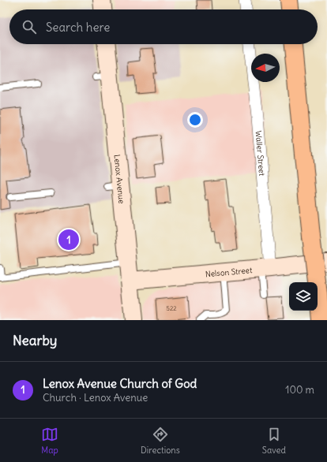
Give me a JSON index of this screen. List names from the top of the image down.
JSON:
{
  "streets": {
    "street": ["Waller Street", "Lenox Avenue", "Nelson Street"]
  },
  "crossings": [
    ["Waller Street", "Nelson Street"],
    ["Lenox Avenue", "Nelson Street"]
  ],
  "house_numbers": ["522"],
  "north": "left",
  "page": {
    "search": "Search here",
    "pins": "1",
    "heading": "Nearby",
    "list": [
      {
        "mark": "1",
        "name": "Lenox Avenue Church of God",
        "note": "Church · Lenox Avenue",
        "value": "100 m"
      }
    ],
    "nav": ["Map", "Directions", "Saved"]
  }
}
